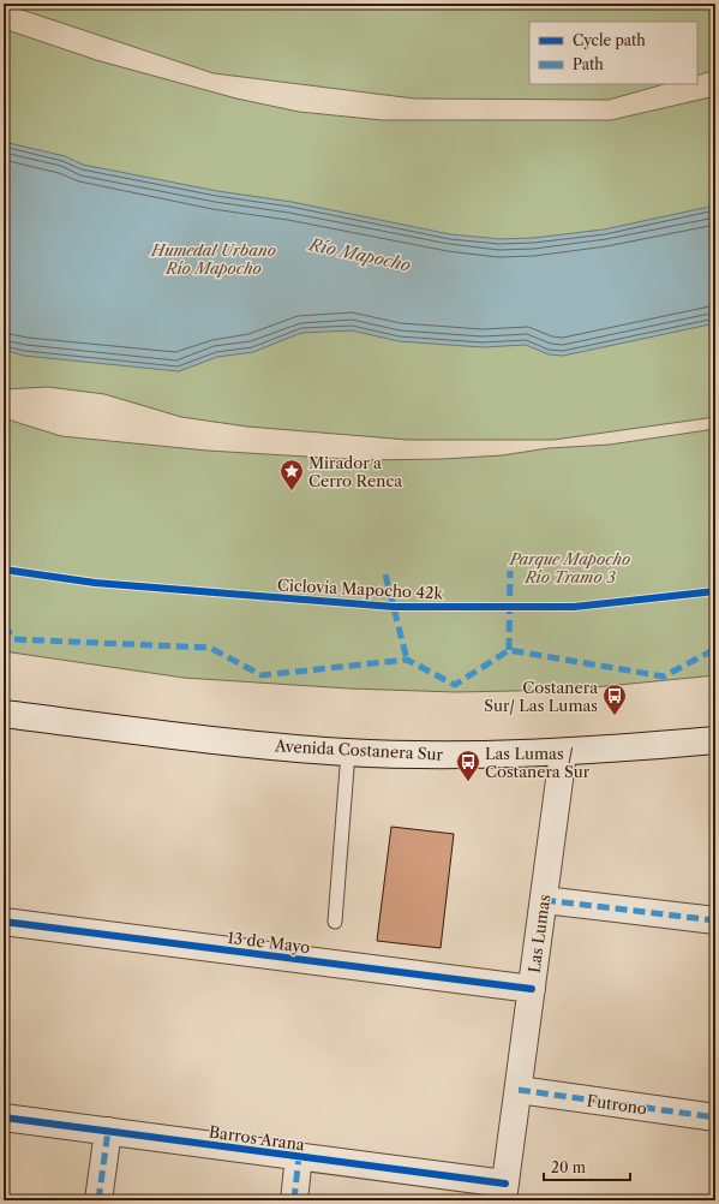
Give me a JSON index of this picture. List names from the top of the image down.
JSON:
{
  "streets": {
    "street": [
      "Avenida Costanera Sur",
      "Las Lumas",
      "13 de Mayo",
      "Futrono",
      "Barros Arana"
    ],
    "cycle path": ["Ciclovía Mapocho 42k"]
  },
  "crossings": [
    ["Avenida Costanera Sur", "Las Lumas"],
    ["Las Lumas", "13 de Mayo"],
    ["Las Lumas", "Futrono"],
    ["Las Lumas", "Barros Arana"]
  ],
  "water": ["Río Mapocho"],
  "parks": ["Humedal Urbano Río Mapocho", "Parque Mapocho Río Tramo 3"],
  "places": {
    "place": ["Mirador a Cerro Renca"],
    "bus stop": ["Costanera Sur/ Las Lumas", "Las Lumas / Costanera Sur"]
  },
  "legend": ["Cycle path", "Path"],
  "scale_bar": "20 m"
}
